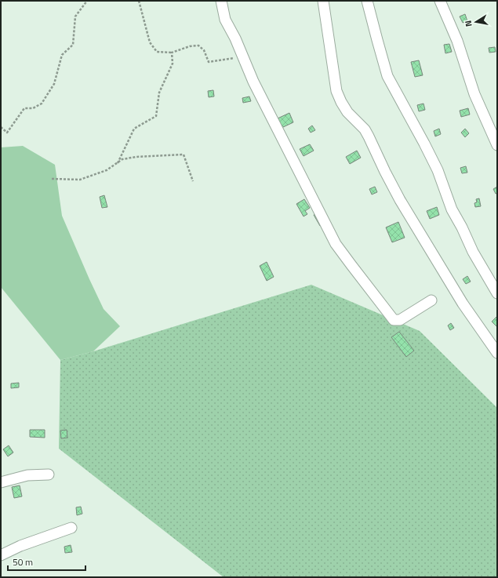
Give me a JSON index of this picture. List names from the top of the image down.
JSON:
{
  "scale_bar": "50 m",
  "north": "left"
}
